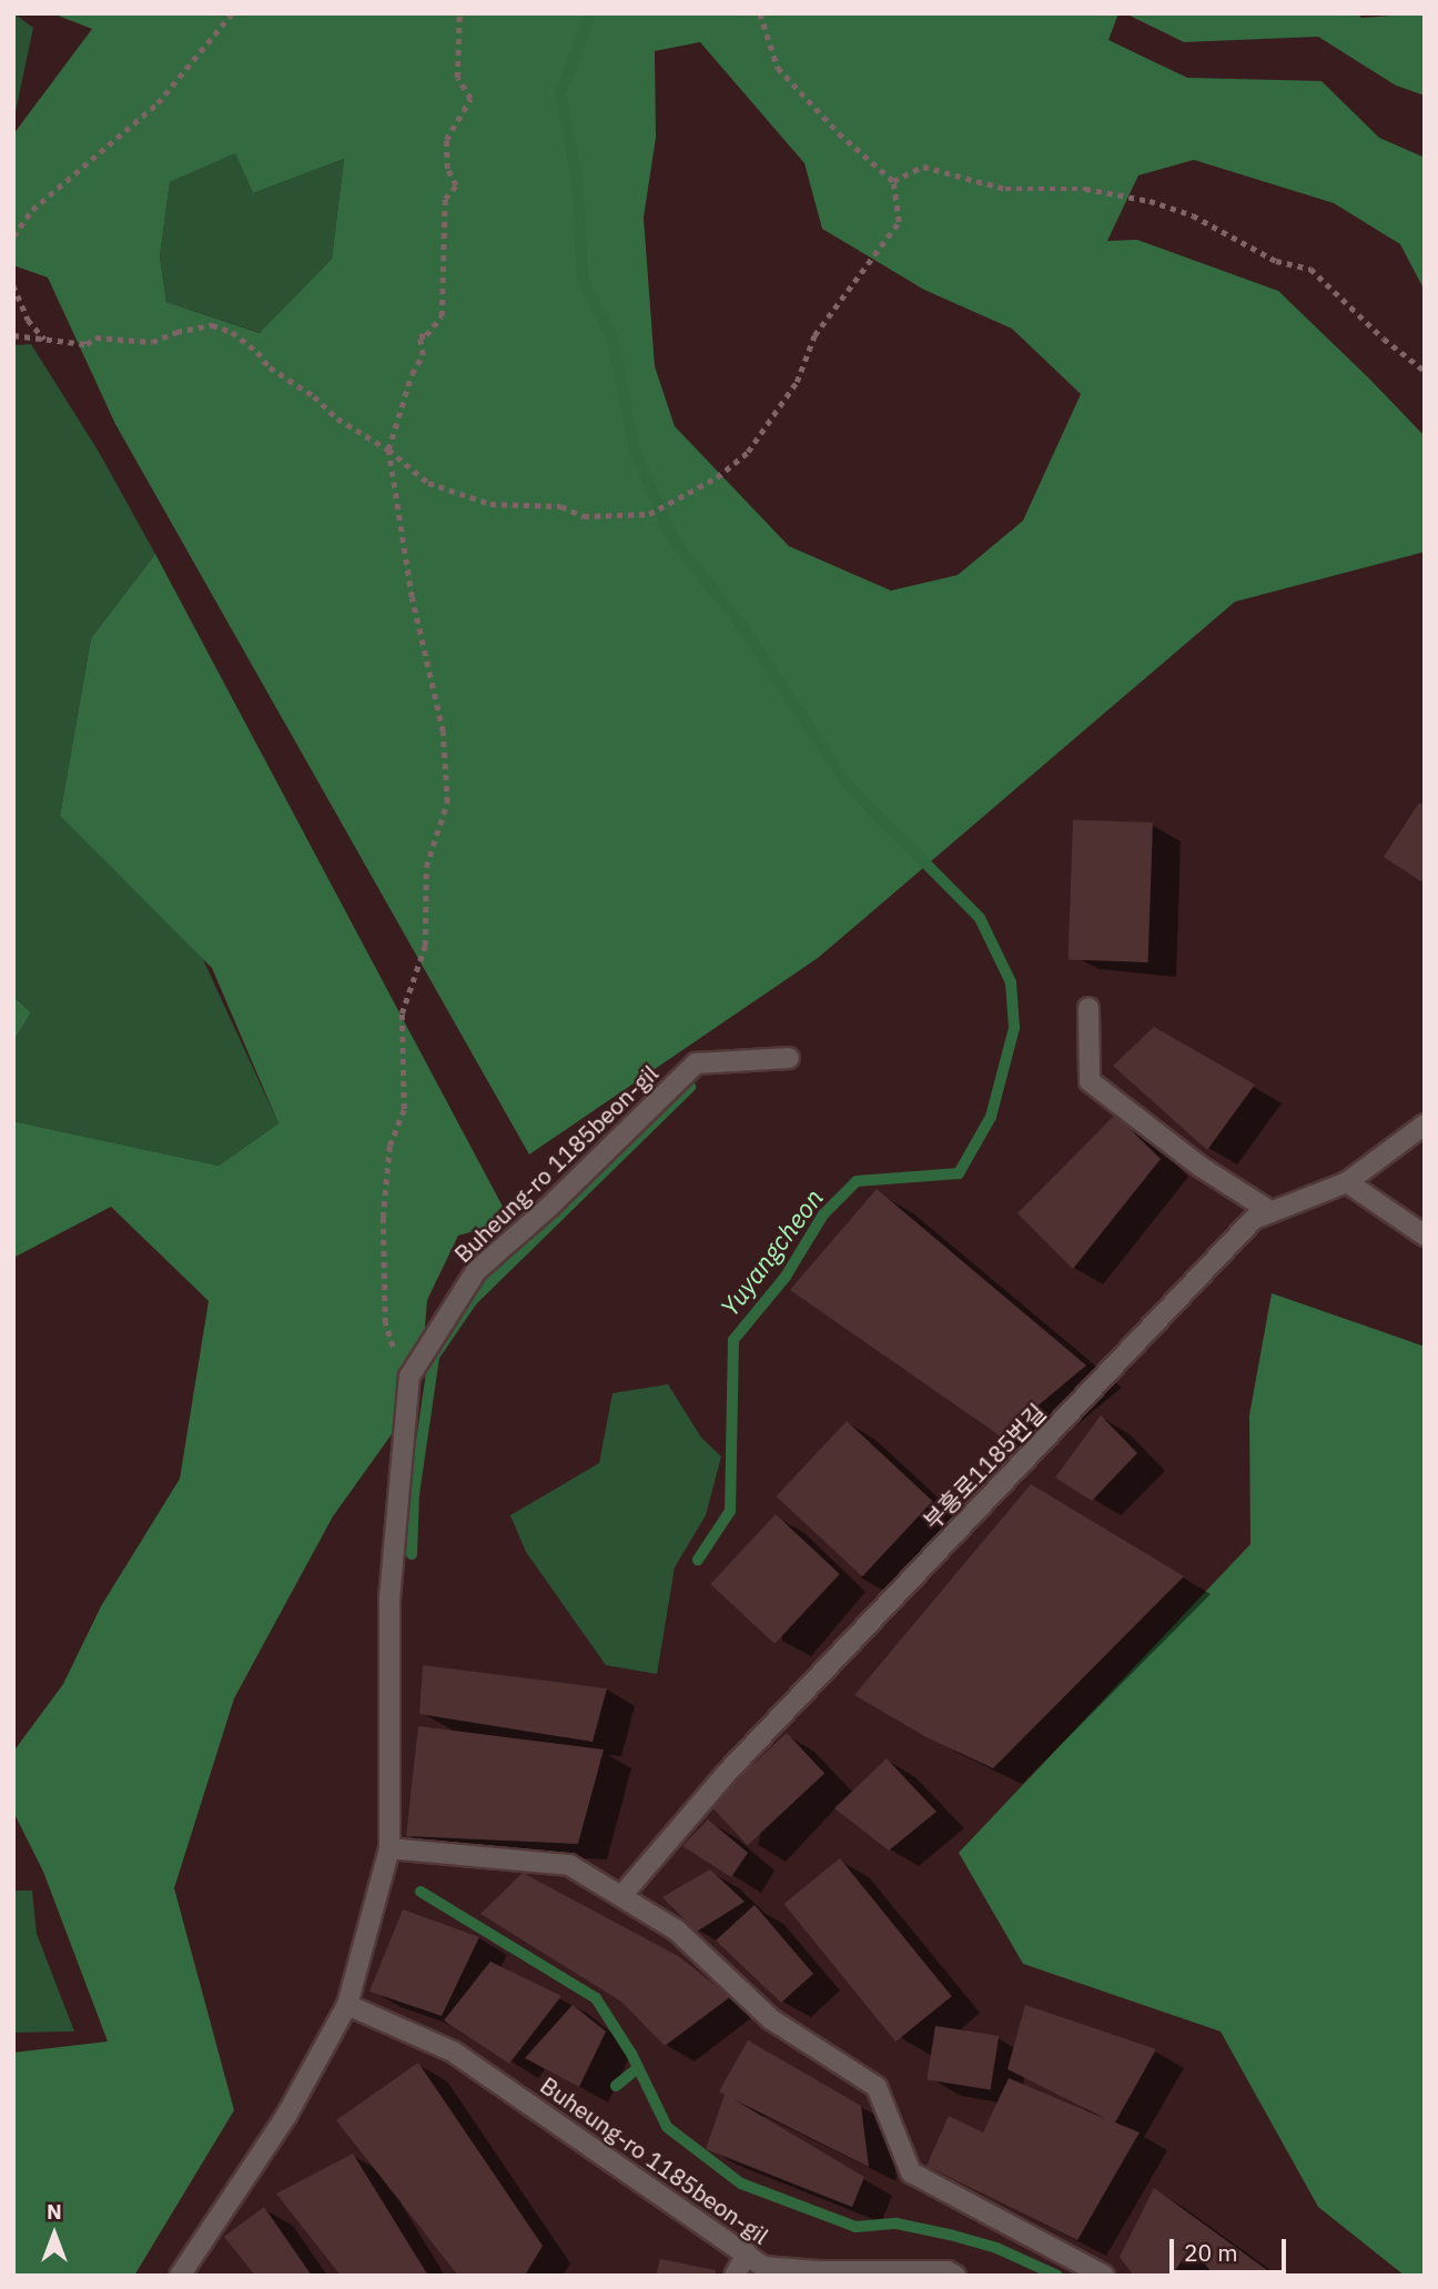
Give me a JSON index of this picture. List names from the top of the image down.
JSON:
{
  "streets": {
    "lane": ["Buheung-ro 1185beon-gil", "부흥로1185번길"]
  },
  "water": ["Yuyangcheon"],
  "scale_bar": "20 m",
  "north": "top"
}
